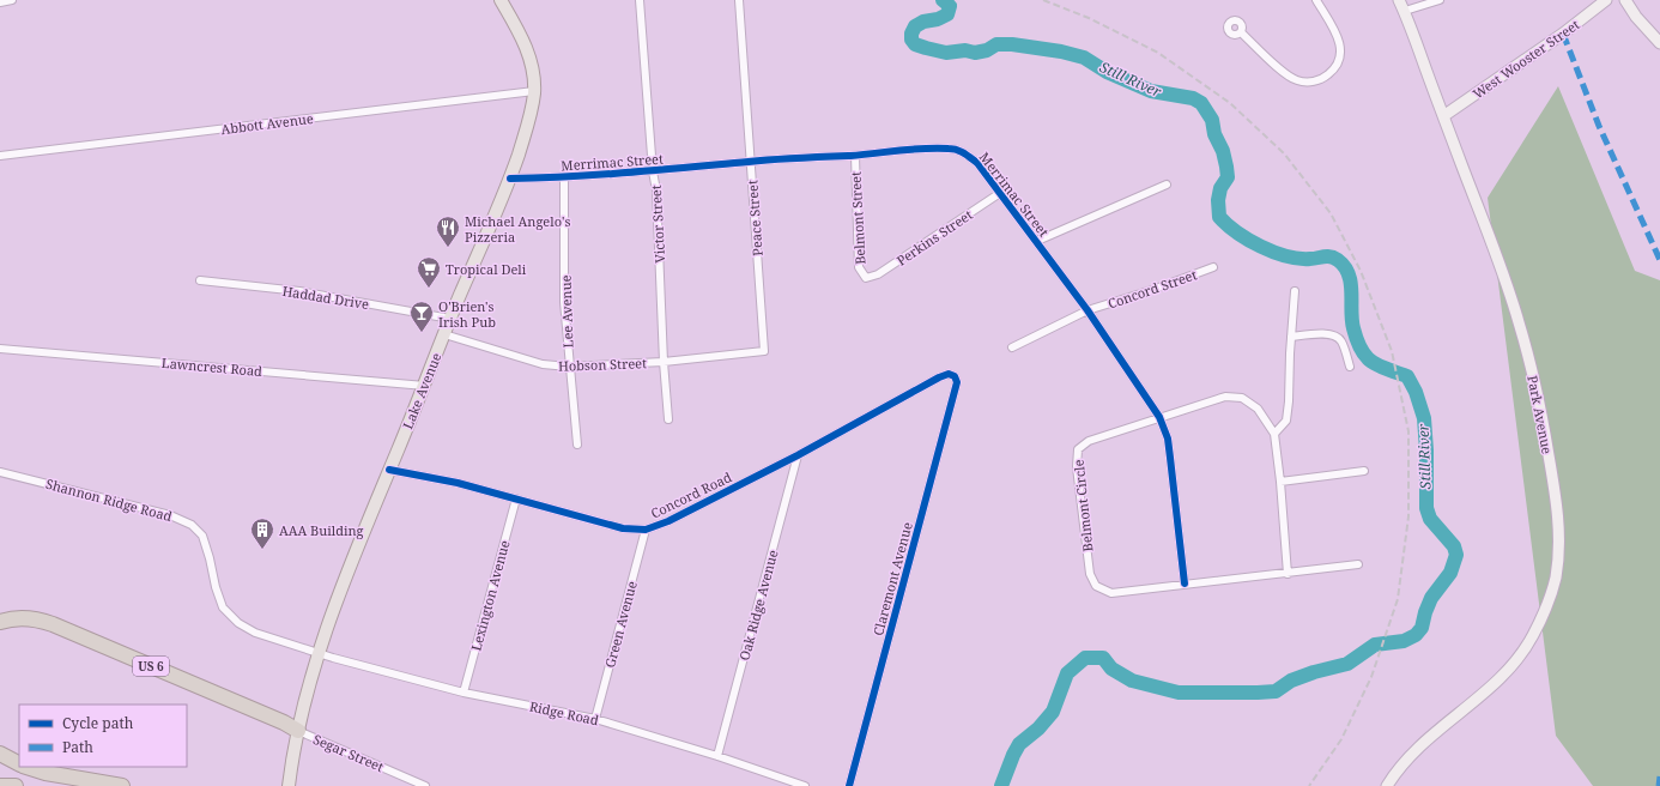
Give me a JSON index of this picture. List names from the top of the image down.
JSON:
{
  "streets": {
    "highway": ["US 6"],
    "main road": ["West Wooster Street", "Lake Avenue", "Park Avenue"],
    "street": [
      "Abbott Avenue",
      "Merrimac Street",
      "Peace Street",
      "Belmont Street",
      "Victor Street",
      "Perkins Street",
      "Concord Street",
      "Haddad Drive",
      "Lee Avenue",
      "Hobson Street",
      "Lawncrest Road",
      "Concord Road",
      "Shannon Ridge Road",
      "Belmont Circle",
      "Claremont Avenue",
      "Lexington Avenue",
      "Oak Ridge Avenue",
      "Green Avenue",
      "Ridge Road",
      "Segar Street"
    ]
  },
  "crossings": [
    ["West Wooster Street", "Park Avenue"],
    ["Abbott Avenue", "Lake Avenue"],
    ["Merrimac Street", "Peace Street"],
    ["Merrimac Street", "Belmont Street"],
    ["Merrimac Street", "Victor Street"],
    ["Merrimac Street", "Perkins Street"],
    ["Merrimac Street", "Concord Street"],
    ["Merrimac Street", "Lee Avenue"],
    ["Merrimac Street", "Lake Avenue"],
    ["Merrimac Street", "Belmont Circle"],
    ["Peace Street", "Hobson Street"],
    ["Belmont Street", "Perkins Street"],
    ["Victor Street", "Hobson Street"],
    ["Haddad Drive", "Lake Avenue"],
    ["Lee Avenue", "Hobson Street"],
    ["Hobson Street", "Lake Avenue"],
    ["Lawncrest Road", "Lake Avenue"],
    ["Lake Avenue", "Concord Road"],
    ["Lake Avenue", "Shannon Ridge Road"],
    ["Lake Avenue", "US 6"],
    ["Lake Avenue", "Ridge Road"],
    ["Lake Avenue", "Segar Street"],
    ["Concord Road", "Claremont Avenue"],
    ["Concord Road", "Lexington Avenue"],
    ["Concord Road", "Oak Ridge Avenue"],
    ["Concord Road", "Green Avenue"],
    ["Shannon Ridge Road", "Ridge Road"],
    ["Lexington Avenue", "Ridge Road"],
    ["Oak Ridge Avenue", "Ridge Road"],
    ["Green Avenue", "Ridge Road"],
    ["US 6", "Segar Street"]
  ],
  "water": ["Still River"],
  "places": {
    "restaurant": ["Michael Angelo's Pizzeria"],
    "supermarket": ["Tropical Deli"],
    "bar": ["O'Brien's Irish Pub"],
    "building": ["AAA Building"]
  },
  "legend": ["Cycle path", "Path"]
}
